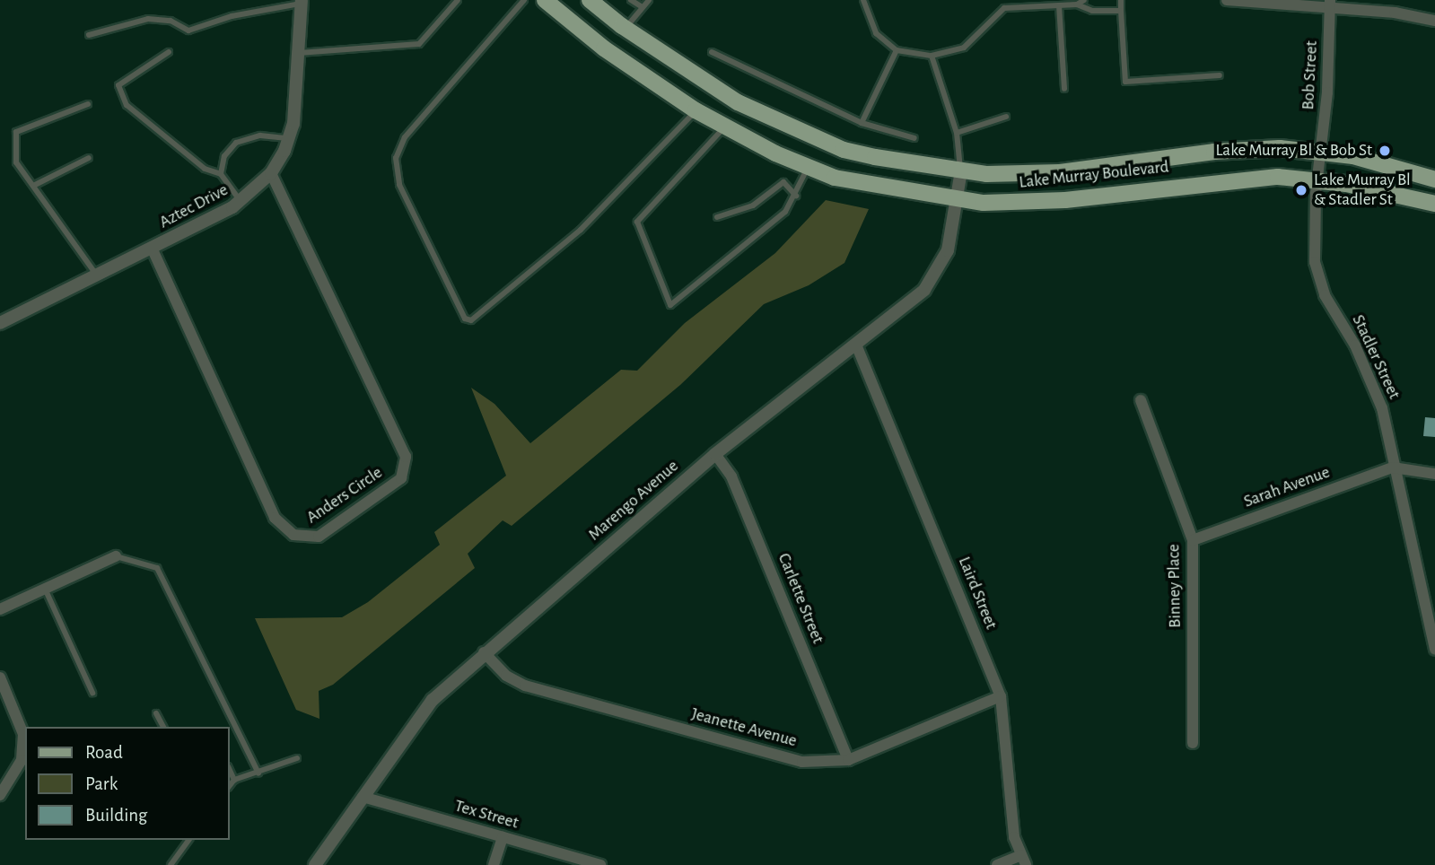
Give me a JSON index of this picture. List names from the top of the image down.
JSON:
{
  "streets": {
    "main road": ["Lake Murray Boulevard"],
    "street": [
      "Bob Street",
      "Aztec Drive",
      "Stadler Street",
      "Sarah Avenue",
      "Anders Circle",
      "Marengo Avenue",
      "Binney Place",
      "Laird Street",
      "Carlette Street",
      "Jeanette Avenue",
      "Tex Street"
    ]
  },
  "crossings": [
    ["Bob Street", "Lake Murray Boulevard"],
    ["Bob Street", "Stadler Street"],
    ["Lake Murray Boulevard", "Stadler Street"],
    ["Lake Murray Boulevard", "Marengo Avenue"],
    ["Aztec Drive", "Anders Circle"],
    ["Stadler Street", "Sarah Avenue"],
    ["Sarah Avenue", "Binney Place"],
    ["Marengo Avenue", "Laird Street"],
    ["Marengo Avenue", "Carlette Street"],
    ["Marengo Avenue", "Jeanette Avenue"],
    ["Marengo Avenue", "Tex Street"],
    ["Laird Street", "Jeanette Avenue"],
    ["Carlette Street", "Jeanette Avenue"]
  ],
  "places": ["Lake Murray Bl & Bob St", "Lake Murray Bl & Stadler St"],
  "legend": ["Road", "Park", "Building"]
}
